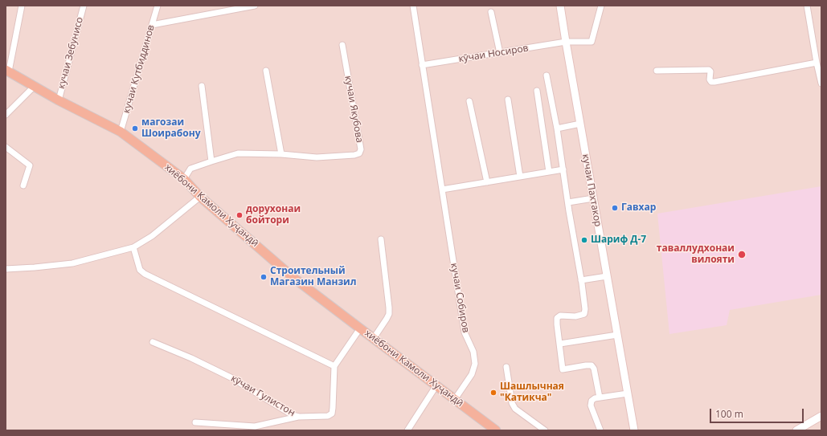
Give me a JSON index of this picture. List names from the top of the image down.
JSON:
{
  "streets": {
    "main road": ["кучаи Пахтакор", "хиёбони Камоли Хуҷандӣ"],
    "street": [
      "кучаи Зебунисо",
      "кӯчаи Носиров",
      "кучаи Кутбиддинов",
      "кучаи Якубова",
      "кучаи Собиров",
      "кӯчаи Гулистон"
    ]
  },
  "crossings": [
    ["кучаи Зебунисо", "хиёбони Камоли Хуҷандӣ"],
    ["кӯчаи Носиров", "кучаи Пахтакор"],
    ["кӯчаи Носиров", "кучаи Собиров"],
    ["кучаи Кутбиддинов", "хиёбони Камоли Хуҷандӣ"],
    ["кучаи Якубова", "хиёбони Камоли Хуҷандӣ"],
    ["хиёбони Камоли Хуҷандӣ", "кучаи Собиров"]
  ],
  "places": [
    "магозаи Шоирабону",
    "Гавхар",
    "дорухонаи бойтори",
    "Шариф Д-7",
    "таваллудхонаи вилояти",
    "Строительный Магазин Манзил",
    "Шашлычная \"Катикча\""
  ],
  "scale_bar": "100 m"
}
